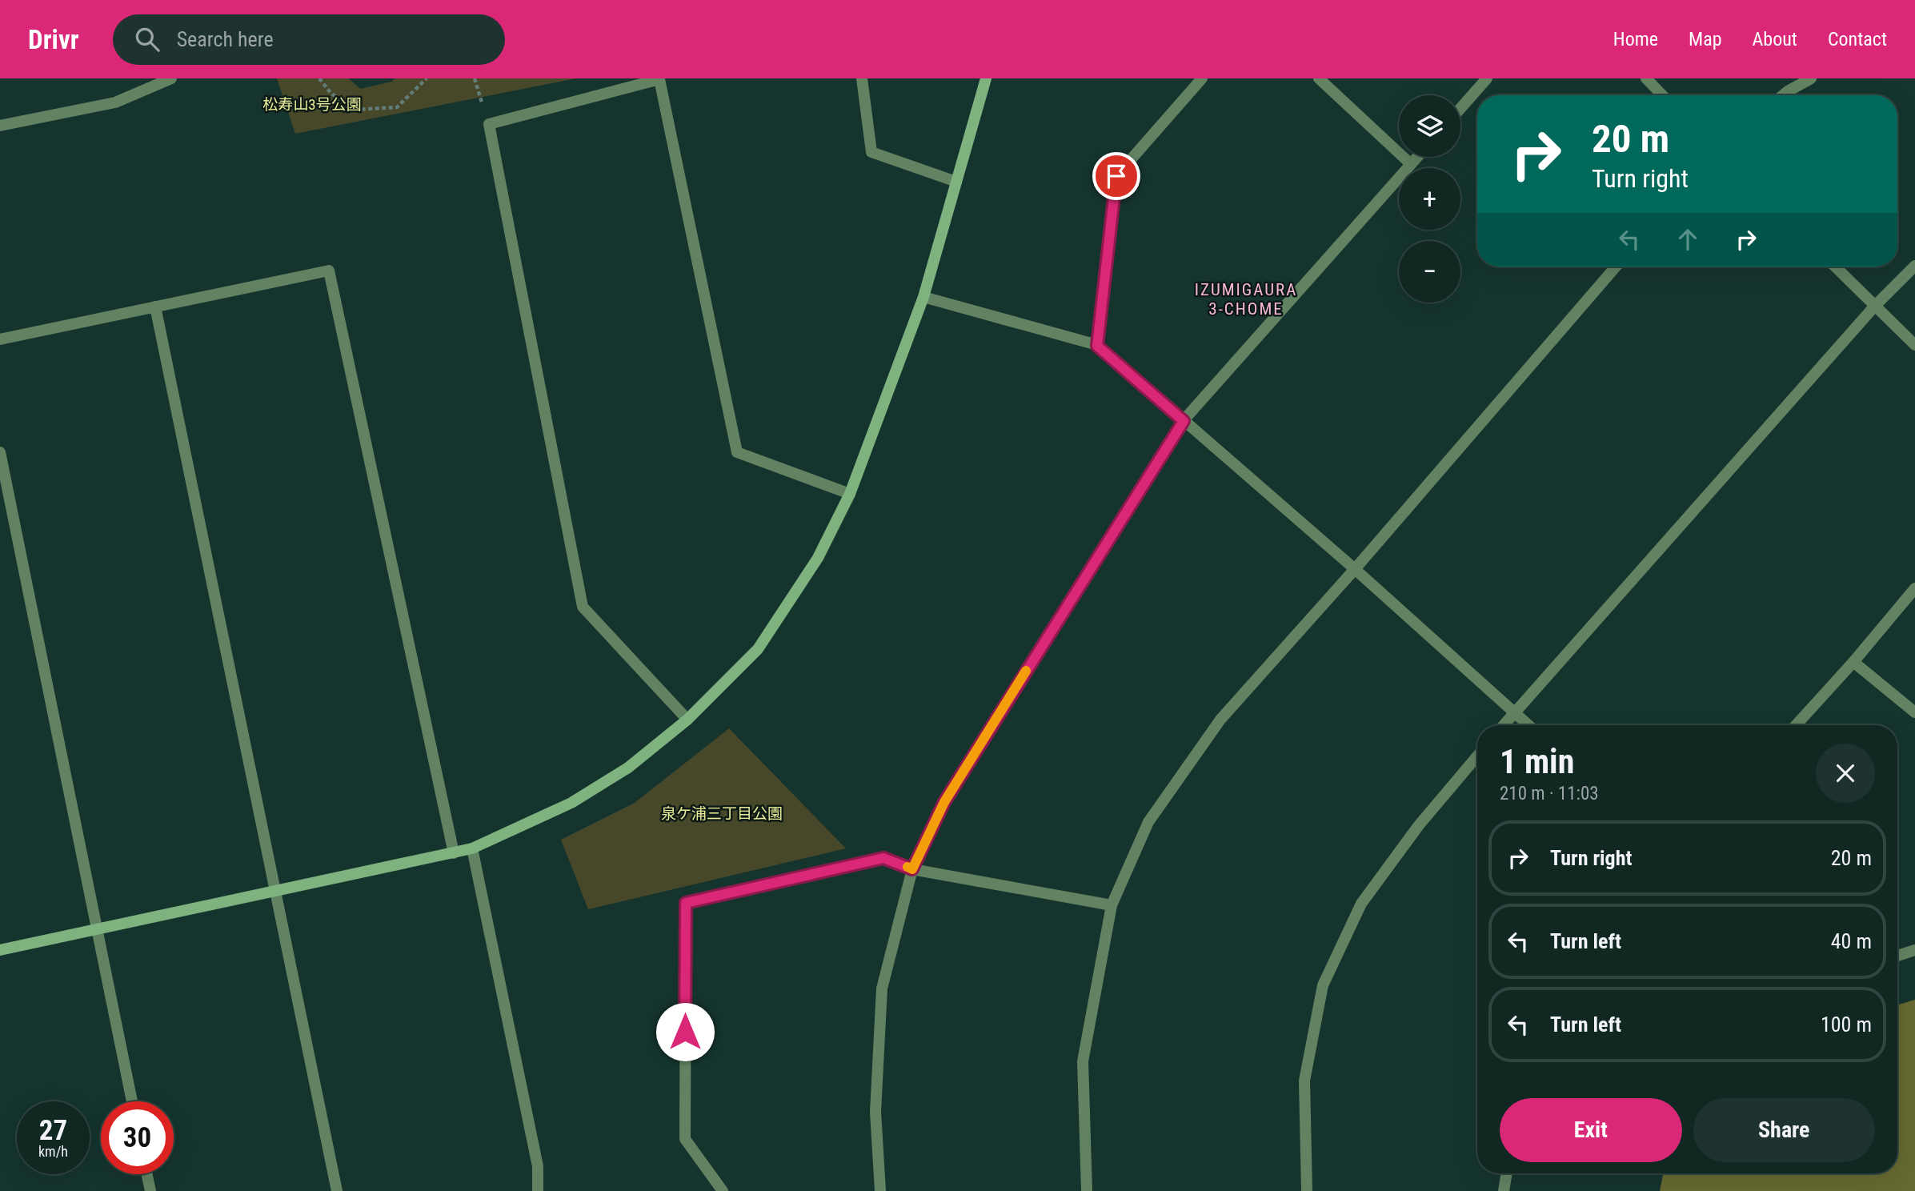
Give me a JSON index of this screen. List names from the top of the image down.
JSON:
{
  "districts": ["IZUMIGAURA 3-CHOME"],
  "parks": ["松寿山3号公園", "泉ケ浦三丁目公園"],
  "page": {
    "header": "Drivr",
    "search": "Search here",
    "nav": [
      "Home",
      "Map",
      "About",
      "Contact"
    ],
    "map_buttons": ["+", "−"],
    "turn": ["20 m", "Turn right"],
    "heading": ["1 min", "210 m · 11:03"],
    "list": [
      {
        "name": "Turn right",
        "value": "20 m"
      },
      {
        "name": "Turn left",
        "value": "40 m"
      },
      {
        "name": "Turn left",
        "value": "100 m"
      }
    ],
    "buttons": ["Exit", "Share"],
    "speed": "27 km/h",
    "limit": "30"
  }
}
